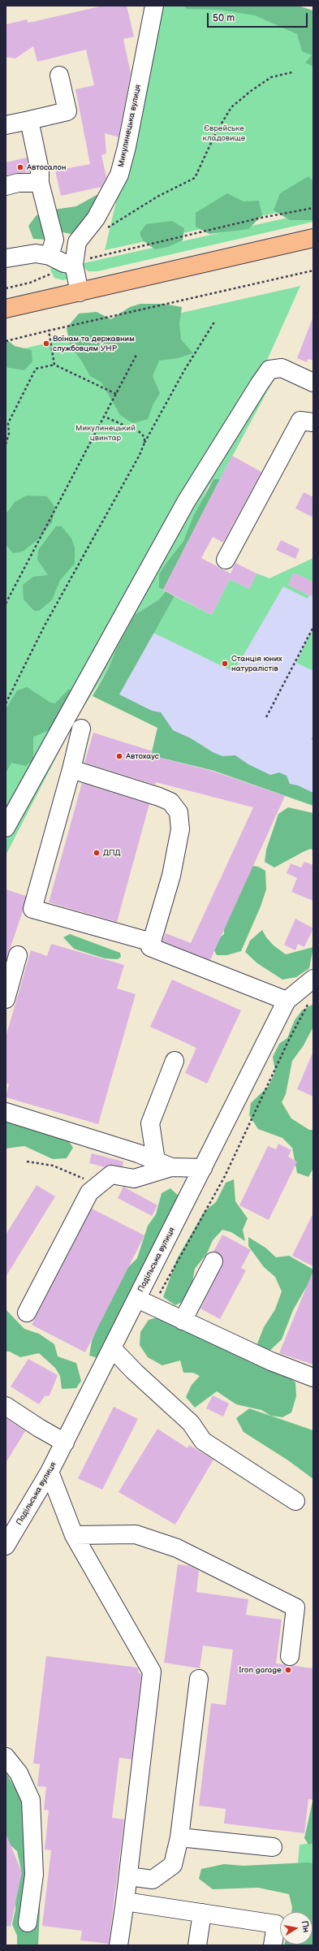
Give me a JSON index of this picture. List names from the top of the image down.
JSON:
{
  "streets": {
    "street": ["Микулинецька вулиця", "Подільська вулиця"]
  },
  "parks": ["Єврейське кладовище", "Микулинецький цвинтар"],
  "places": [
    "Автосалон",
    "Воїнам та державним службовцям УНР",
    "Станція юних натуралістів",
    "Автохаус",
    "ДПД",
    "Iron garage"
  ],
  "scale_bar": "50 m",
  "north": "right"
}
